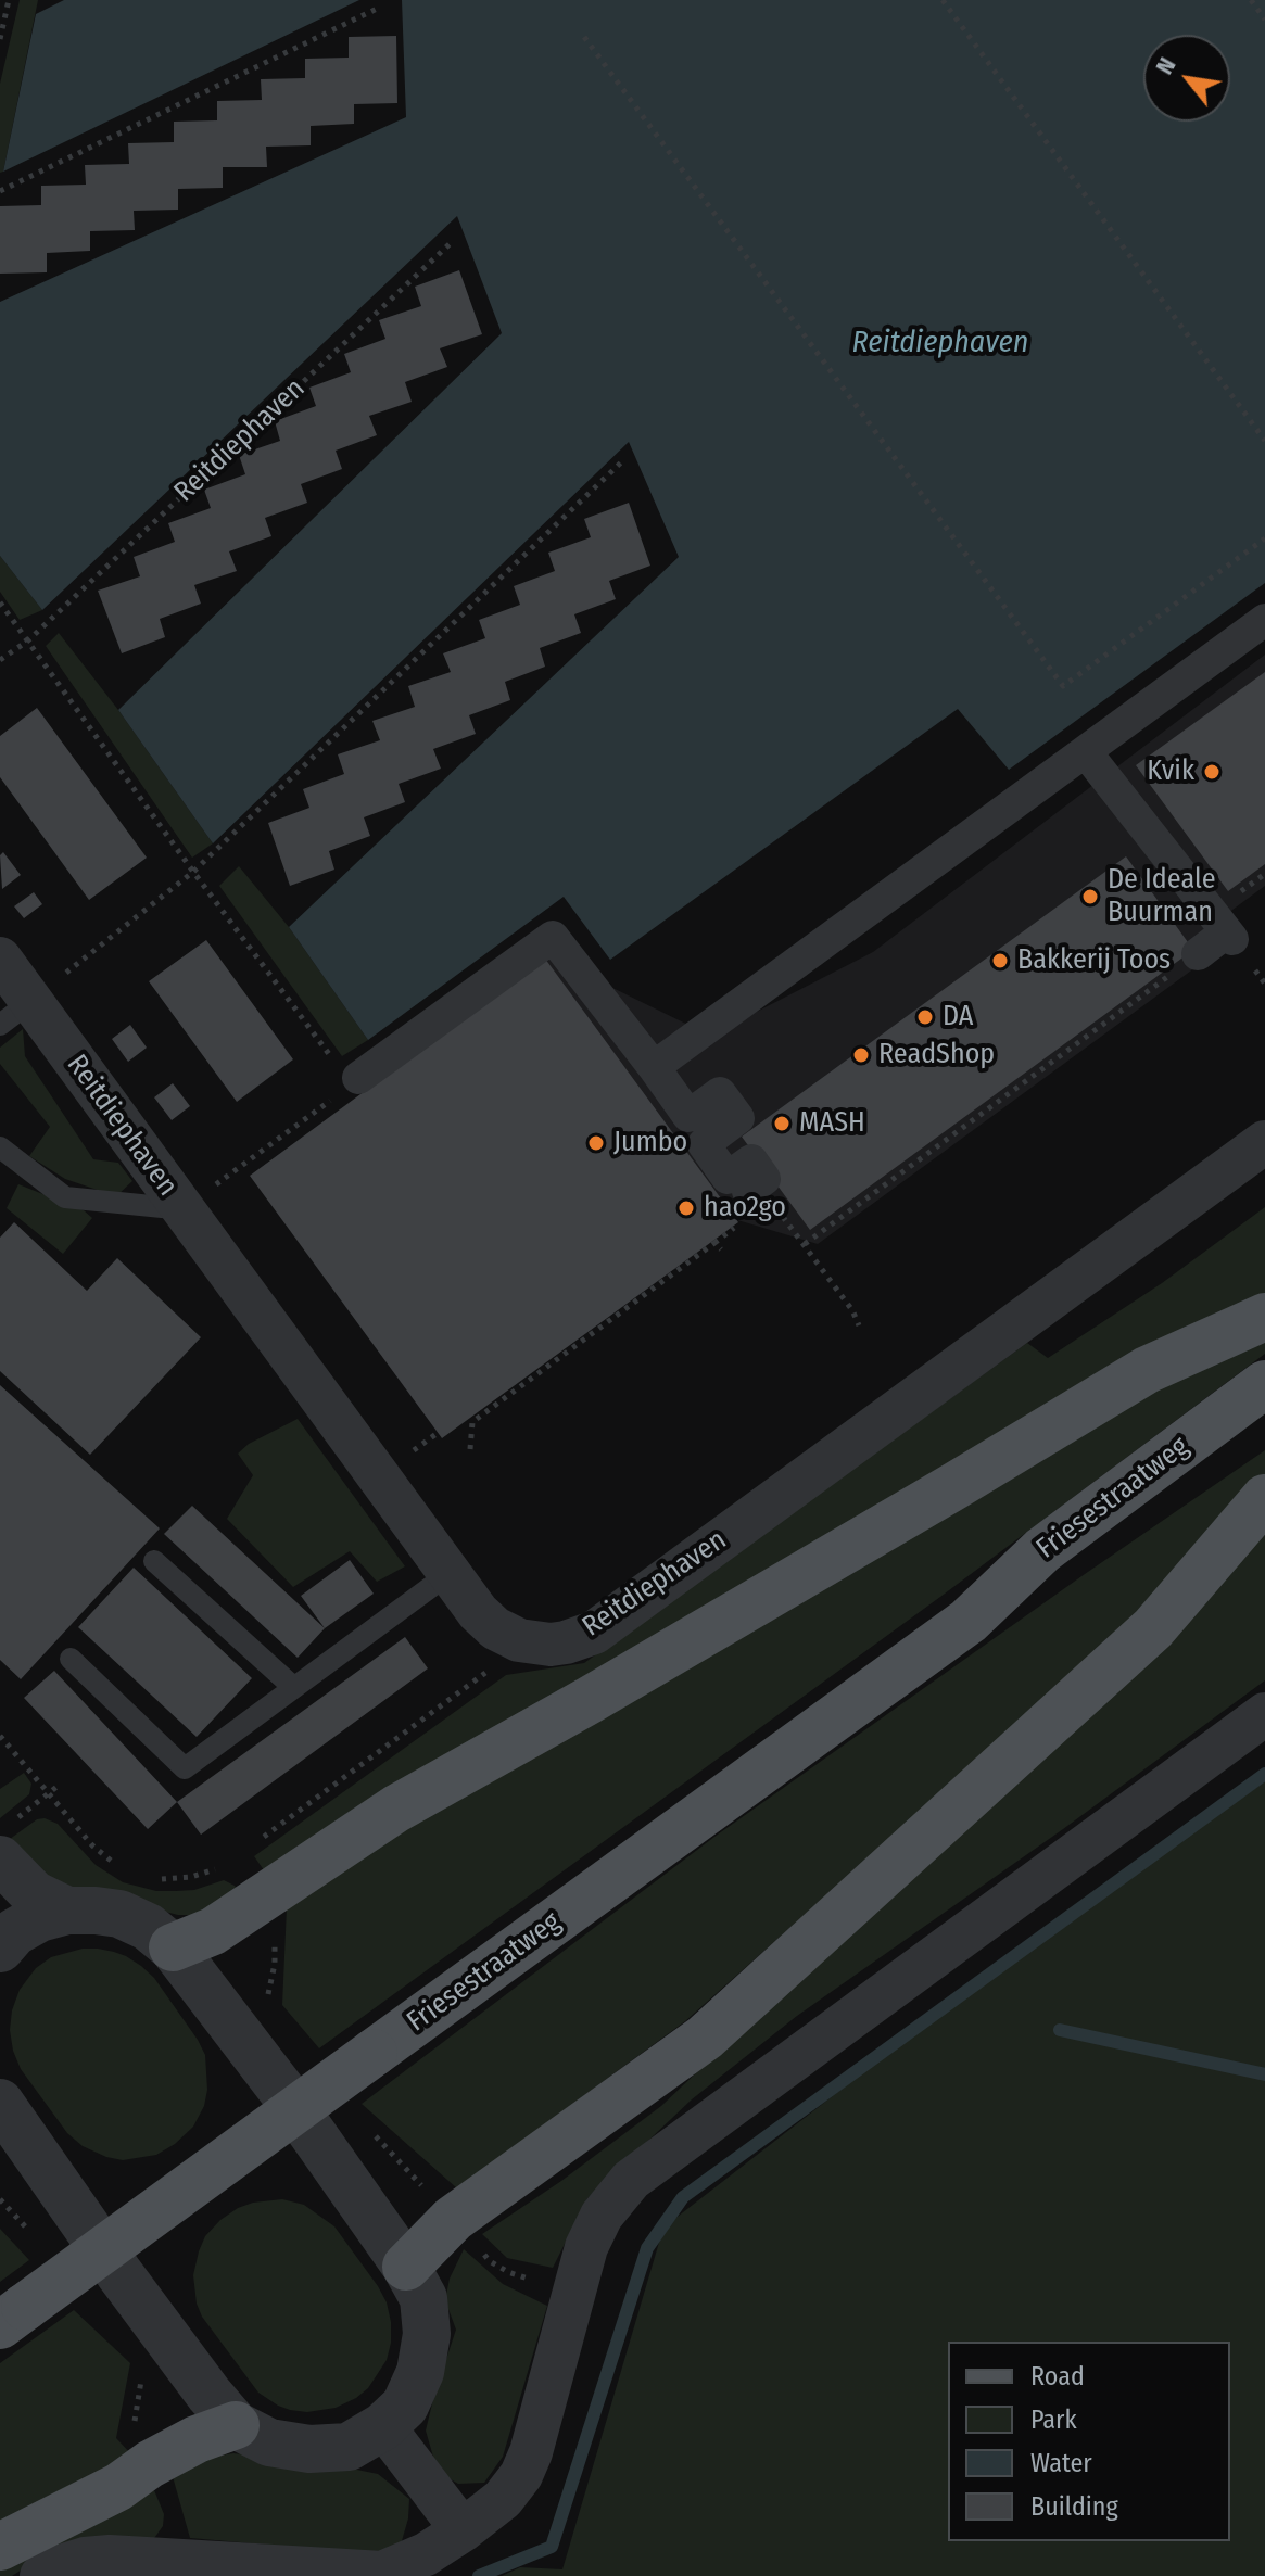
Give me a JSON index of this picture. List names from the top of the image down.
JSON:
{
  "streets": {
    "main road": ["Friesestraatweg"],
    "street": ["Reitdiephaven"]
  },
  "water": ["Reitdiephaven"],
  "places": [
    "Kvik",
    "De Ideale Buurman",
    "Bakkerij Toos",
    "DA",
    "ReadShop",
    "MASH",
    "Jumbo",
    "hao2go"
  ],
  "legend": [
    "Road",
    "Park",
    "Water",
    "Building"
  ],
  "north": "top left"
}
